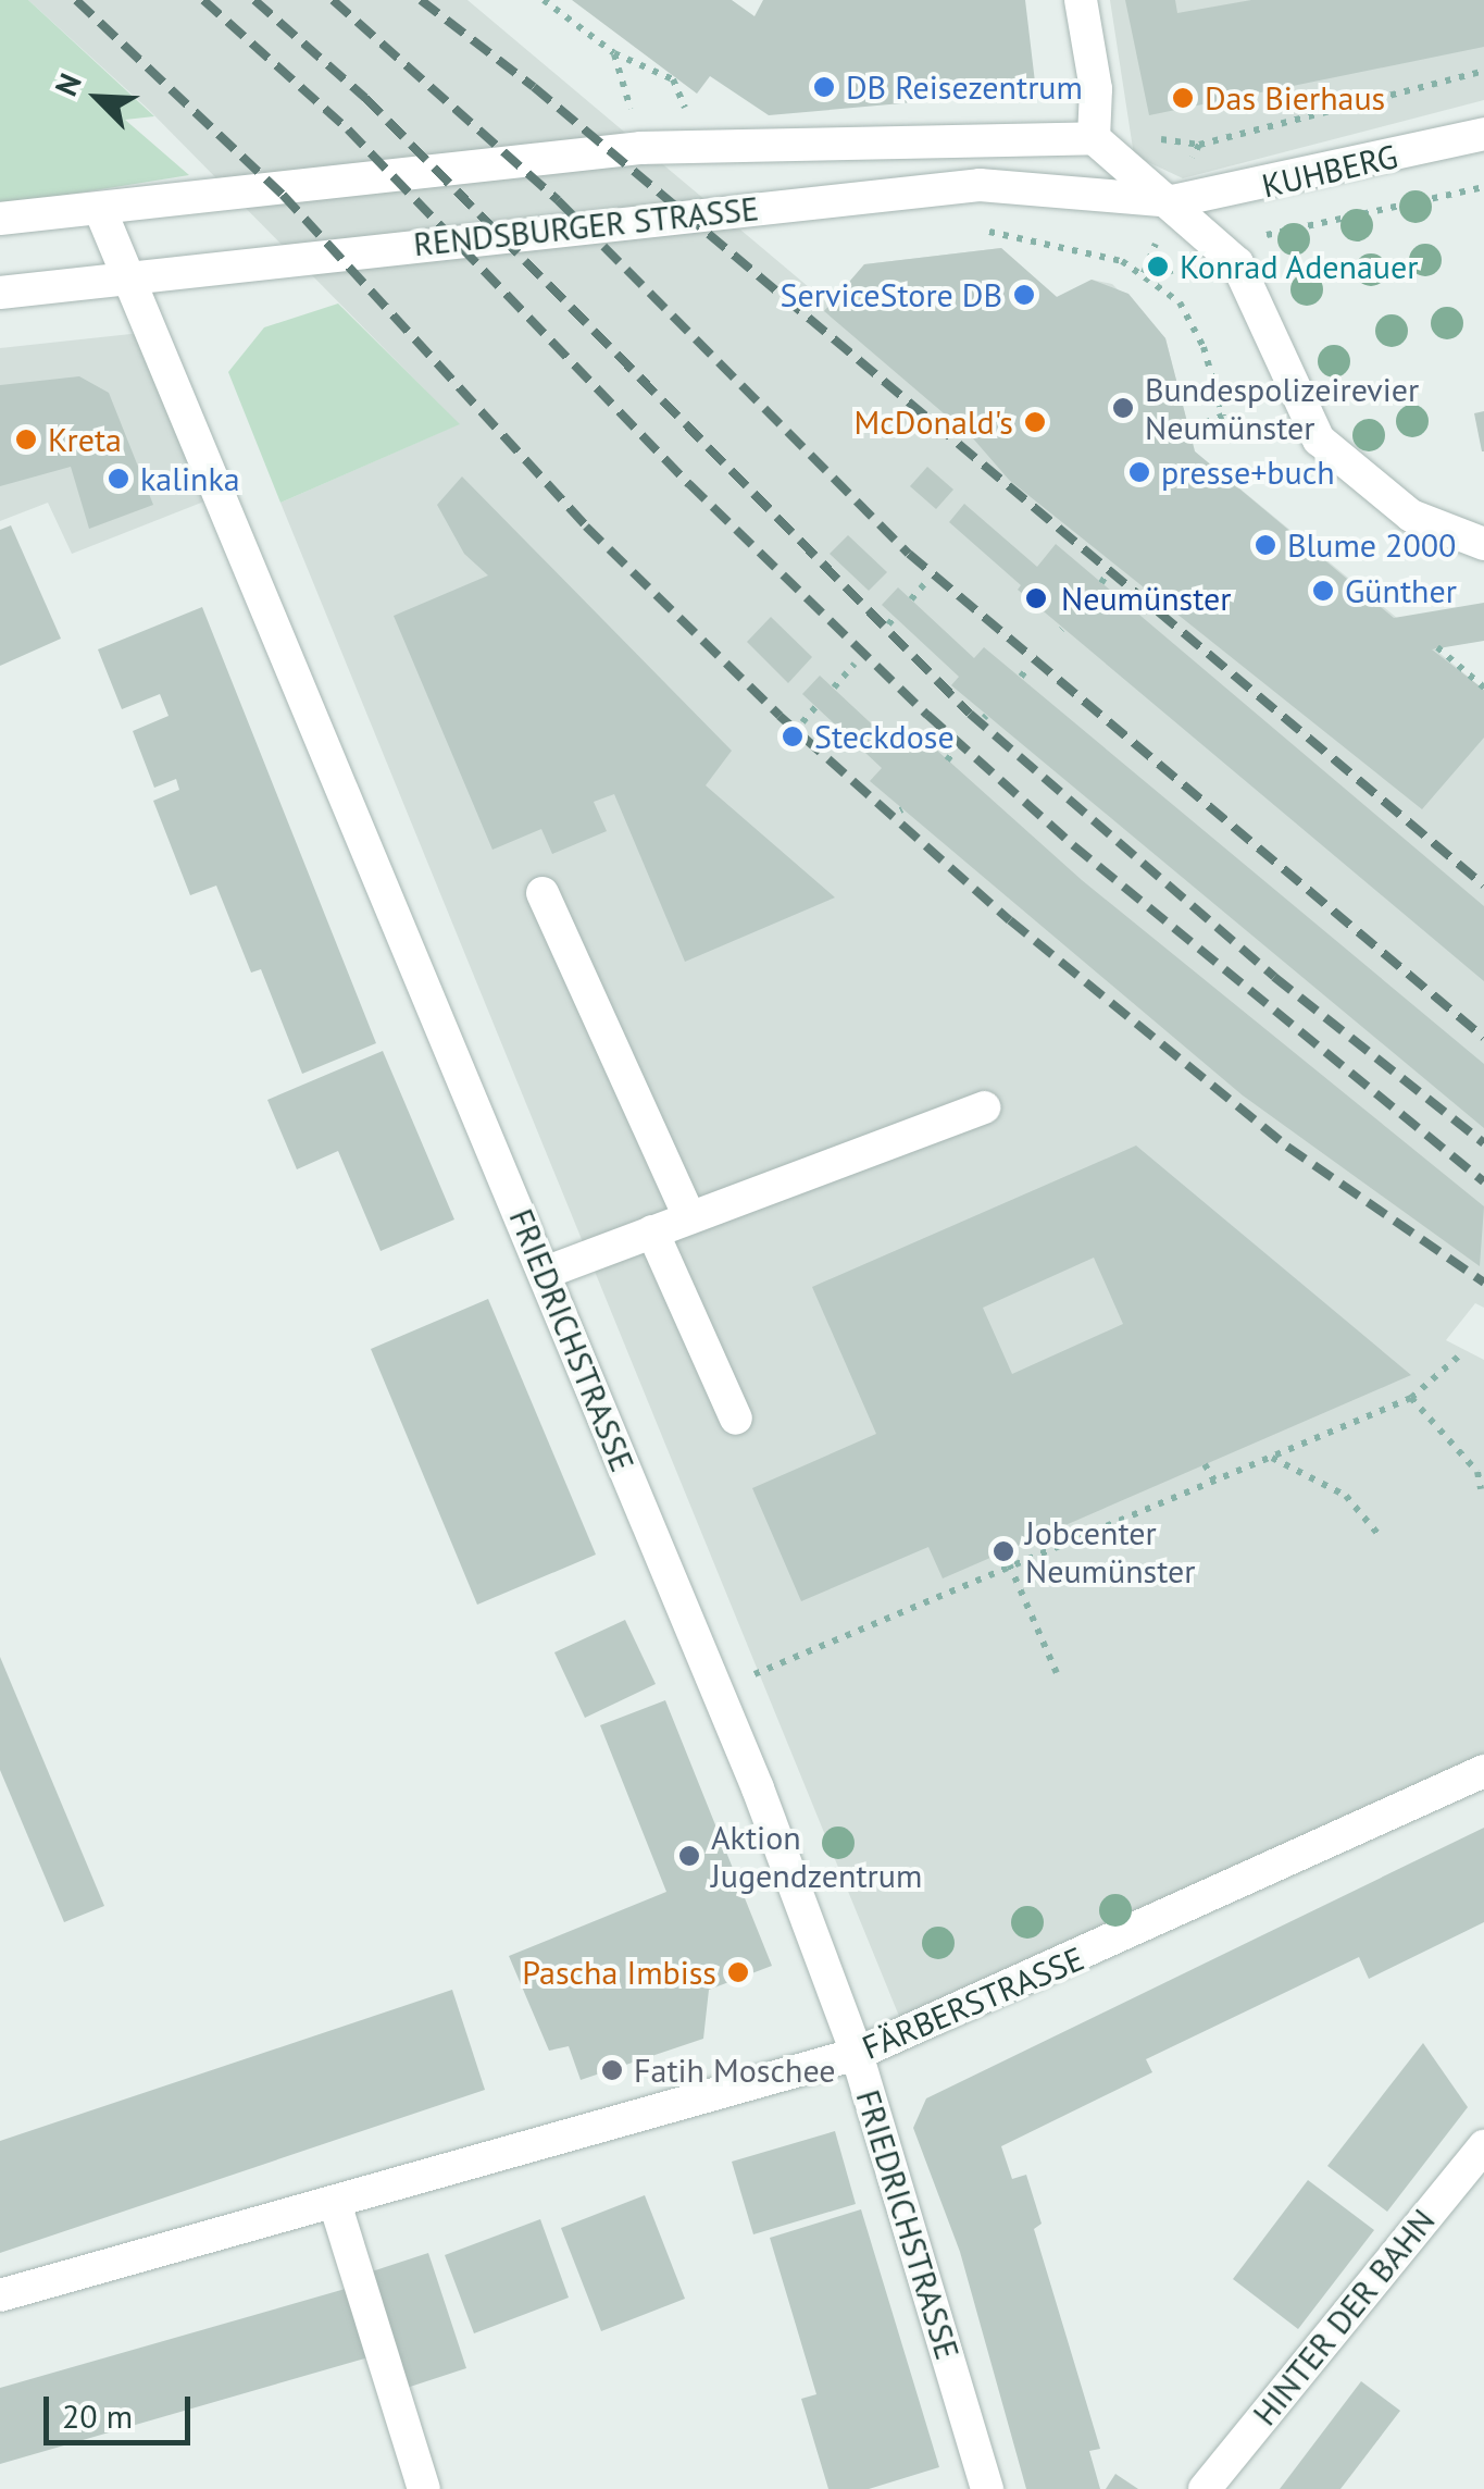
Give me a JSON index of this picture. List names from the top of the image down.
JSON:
{
  "streets": {
    "street": [
      "KUHBERG",
      "RENDSBURGER STRASSE",
      "FRIEDRICHSTRASSE",
      "FÄRBERSTRASSE",
      "HINTER DER BAHN"
    ]
  },
  "crossings": [
    ["KUHBERG", "RENDSBURGER STRASSE"],
    ["RENDSBURGER STRASSE", "FRIEDRICHSTRASSE"],
    ["FRIEDRICHSTRASSE", "FÄRBERSTRASSE"]
  ],
  "places": [
    "DB Reisezentrum",
    "Das Bierhaus",
    "Konrad Adenauer",
    "ServiceStore DB",
    "Bundespolizeirevier Neumünster",
    "McDonald's",
    "Kreta",
    "presse+buch",
    "kalinka",
    "Blume 2000",
    "Günther",
    "Neumünster",
    "Steckdose",
    "Jobcenter Neumünster",
    "Aktion Jugendzentrum",
    "Pascha Imbiss",
    "Fatih Moschee"
  ],
  "scale_bar": "20 m",
  "north": "top left"
}
